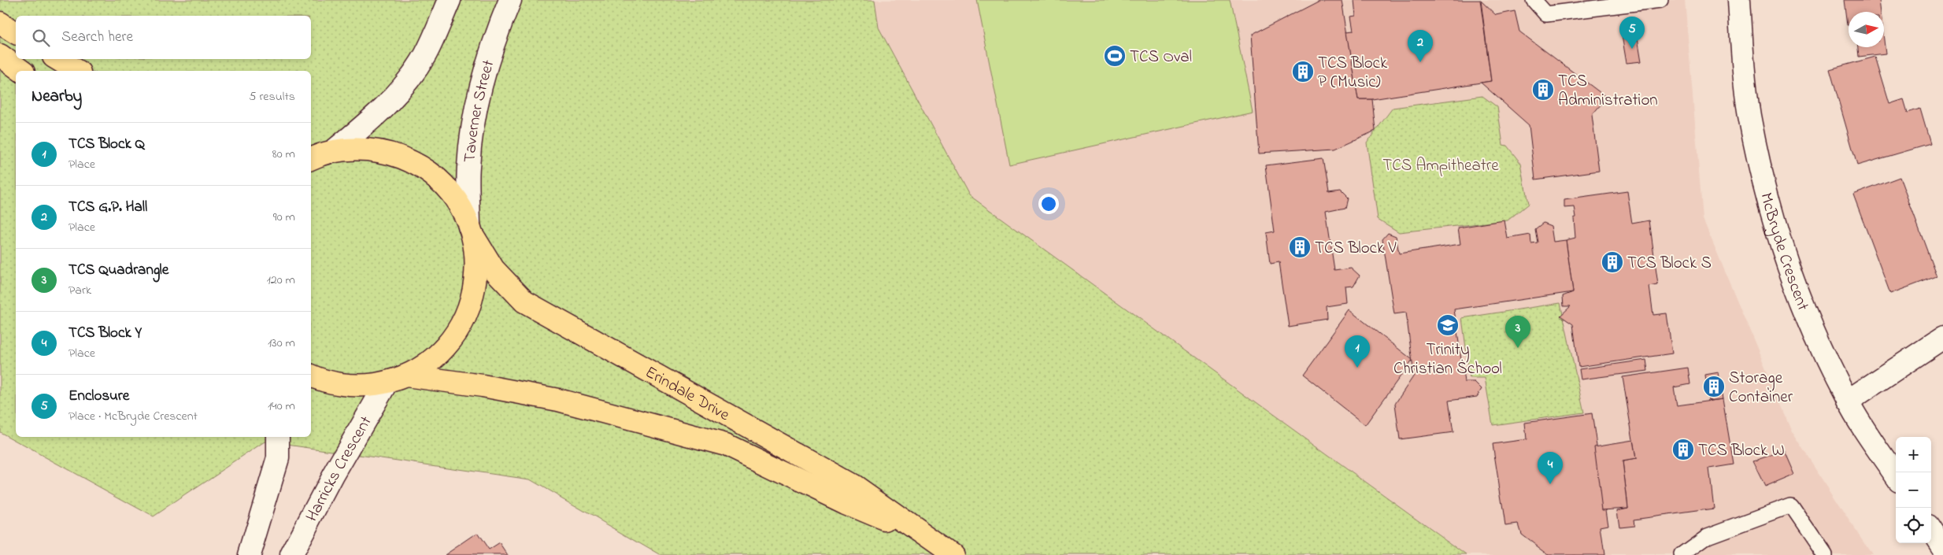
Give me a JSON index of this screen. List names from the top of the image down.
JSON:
{
  "streets": {
    "main road": ["Erindale Drive"],
    "street": ["Taverner Street", "McBryde Crescent", "Harricks Crescent"]
  },
  "crossings": [
    ["Taverner Street", "Erindale Drive"],
    ["Erindale Drive", "Harricks Crescent"]
  ],
  "parks": ["TCS Ampitheatre"],
  "places": {
    "sports": ["TCS Oval"],
    "building": [
      "TCS Block P (Music)",
      "TCS Administration",
      "TCS Block V",
      "TCS Block S",
      "Storage Container",
      "TCS Block W"
    ],
    "school or university": ["Trinity Christian School"]
  },
  "north": "right",
  "page": {
    "search": "Search here",
    "pins": [
      "5",
      "2",
      "3",
      "1",
      "4"
    ],
    "heading": ["Nearby", "5 results"],
    "list": [
      {
        "mark": "1",
        "name": "TCS Block Q",
        "note": "Place",
        "value": "80 m"
      },
      {
        "mark": "2",
        "name": "TCS G.P. Hall",
        "note": "Place",
        "value": "90 m"
      },
      {
        "mark": "3",
        "name": "TCS Quadrangle",
        "note": "Park",
        "value": "120 m"
      },
      {
        "mark": "4",
        "name": "TCS Block Y",
        "note": "Place",
        "value": "130 m"
      },
      {
        "mark": "5",
        "name": "Enclosure",
        "note": "Place · McBryde Crescent",
        "value": "140 m"
      }
    ],
    "map_buttons": ["+", "−"]
  }
}
